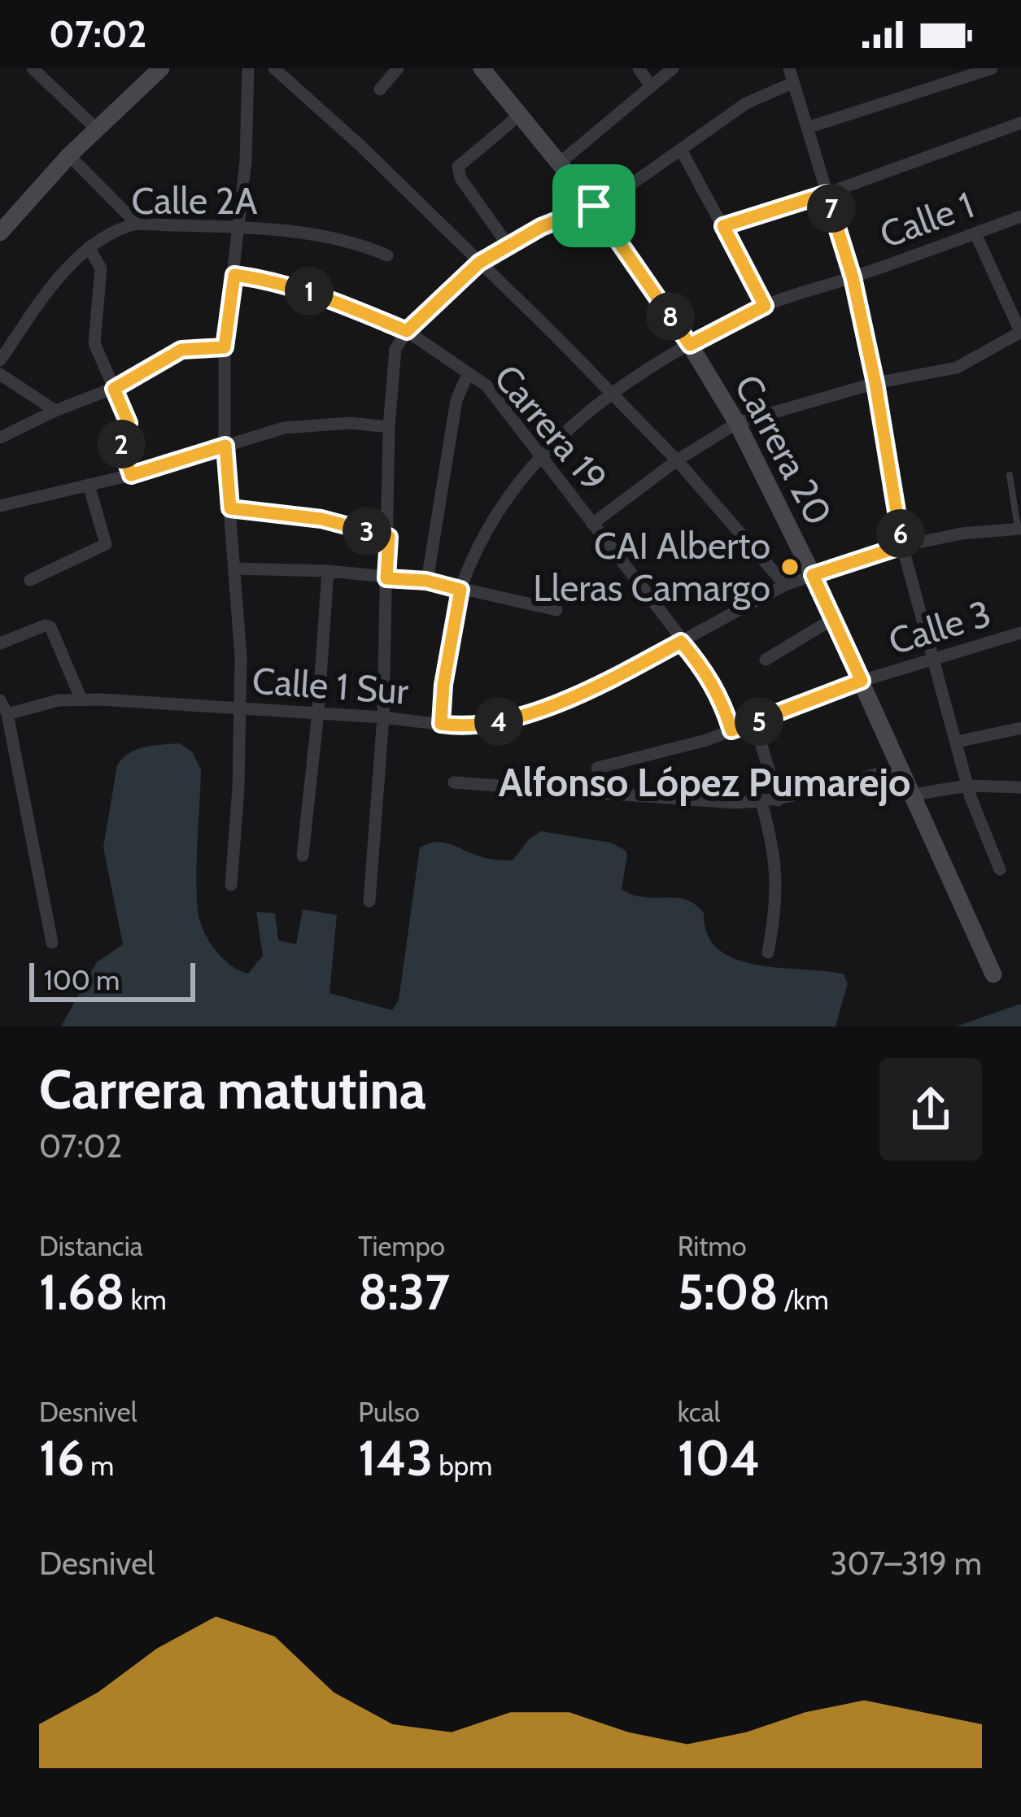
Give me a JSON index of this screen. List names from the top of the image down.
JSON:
{
  "streets": {
    "street": [
      "Calle 2A",
      "Calle 1",
      "Carrera 19",
      "Carrera 20",
      "Calle 3",
      "Calle 1 Sur"
    ]
  },
  "crossings": [
    ["Calle 1", "Carrera 19"],
    ["Calle 1", "Carrera 20"],
    ["Calle 1", "Calle 1 Sur"],
    ["Carrera 19", "Calle 3"],
    ["Carrera 19", "Calle 1 Sur"],
    ["Carrera 20", "Calle 3"],
    ["Carrera 20", "Calle 1 Sur"]
  ],
  "districts": ["Alfonso López Pumarejo"],
  "places": ["CAI Alberto Lleras Camargo"],
  "scale_bar": "100 m",
  "page": {
    "status": "07:02",
    "pins": [
      "7",
      "1",
      "8",
      "2",
      "3",
      "6",
      "4",
      "5"
    ],
    "scale": "100 m",
    "heading": ["Carrera matutina", "07:02"],
    "stats": [
      ["Distancia", "1.68 km"],
      ["Tiempo", "8:37"],
      ["Ritmo", "5:08 /km"],
      ["Desnivel", "16 m"],
      ["Pulso", "143 bpm"],
      ["kcal", "104"]
    ],
    "chart": ["Desnivel", "307–319 m"]
  }
}
